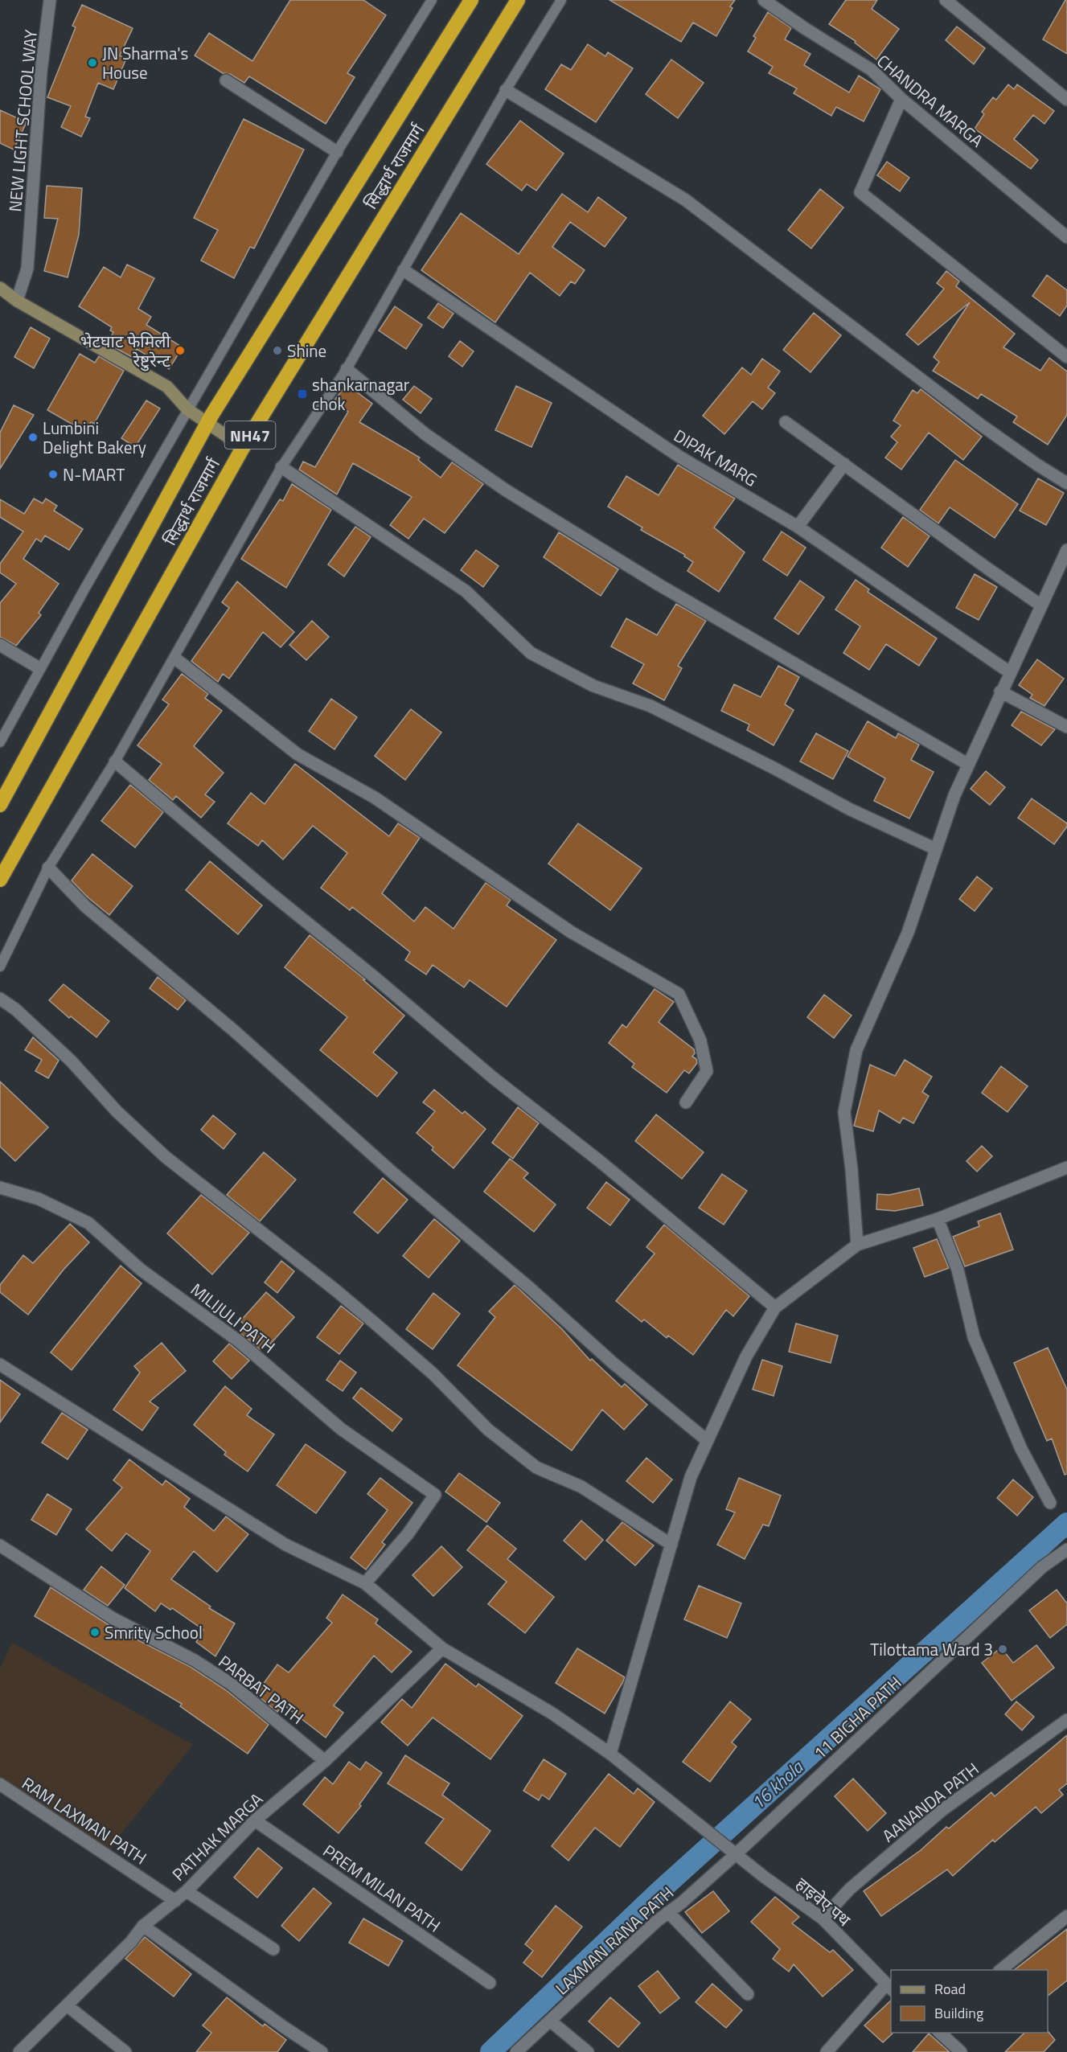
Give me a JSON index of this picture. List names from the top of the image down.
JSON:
{
  "streets": {
    "highway": ["सिद्धार्थ राजमार्ग", "NH47"],
    "street": [
      "CHANDRA MARGA",
      "NEW LIGHT SCHOOL WAY",
      "DIPAK MARG",
      "MILIJULI PATH",
      "PARBAT PATH",
      "11 BIGHA PATH",
      "AANANDA PATH",
      "RAM LAXMAN PATH",
      "PATHAK MARGA",
      "PREM MILAN PATH",
      "हाइवेए पथ",
      "LAXMAN RANA PATH"
    ]
  },
  "crossings": [
    ["MILIJULI PATH", "हाइवेए पथ"],
    ["PARBAT PATH", "PATHAK MARGA"],
    ["11 BIGHA PATH", "हाइवेए पथ"],
    ["11 BIGHA PATH", "LAXMAN RANA PATH"],
    ["AANANDA PATH", "हाइवेए पथ"],
    ["RAM LAXMAN PATH", "PATHAK MARGA"],
    ["PATHAK MARGA", "PREM MILAN PATH"],
    ["PATHAK MARGA", "हाइवेए पथ"],
    ["हाइवेए पथ", "LAXMAN RANA PATH"]
  ],
  "water": ["16 khola"],
  "places": {
    "other": [
      "JN Sharma's House",
      "भेटघाट फेमिली रेष्टुरेन्ट",
      "Shine",
      "Lumbini Delight Bakery",
      "N-MART",
      "Smrity School",
      "Tilottama Ward 3"
    ],
    "transit": ["shankarnagar chok"]
  },
  "legend": ["Road", "Building"]
}
